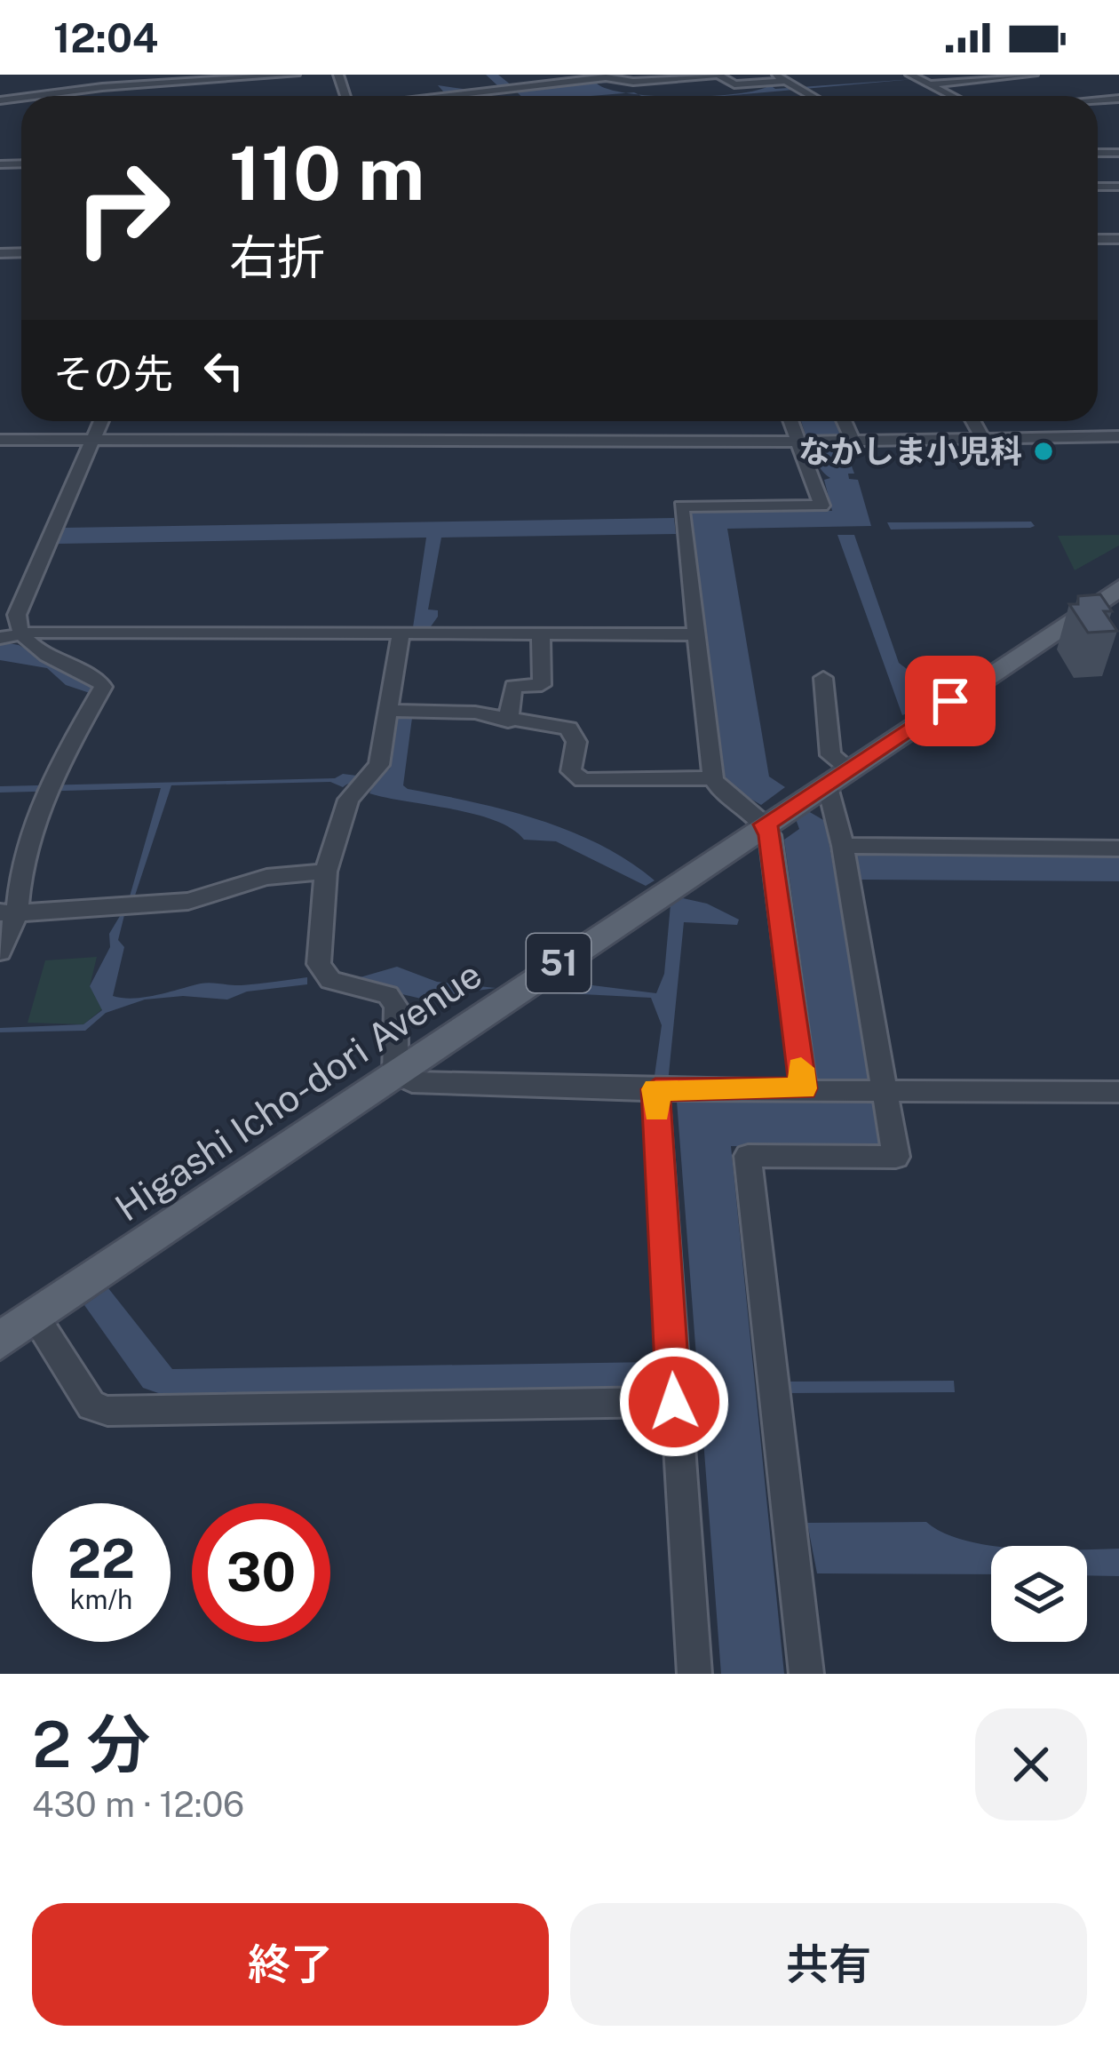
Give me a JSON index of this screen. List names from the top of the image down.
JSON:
{
  "streets": {
    "main road": ["51", "Higashi Icho-dori Avenue"]
  },
  "places": ["なかしま小児科"],
  "page": {
    "status": "12:04",
    "turn": ["110 m", "右折"],
    "then": "その先",
    "speed": "22 km/h",
    "limit": "30",
    "heading": ["2 分", "430 m · 12:06"],
    "buttons": ["終了", "共有"]
  }
}
